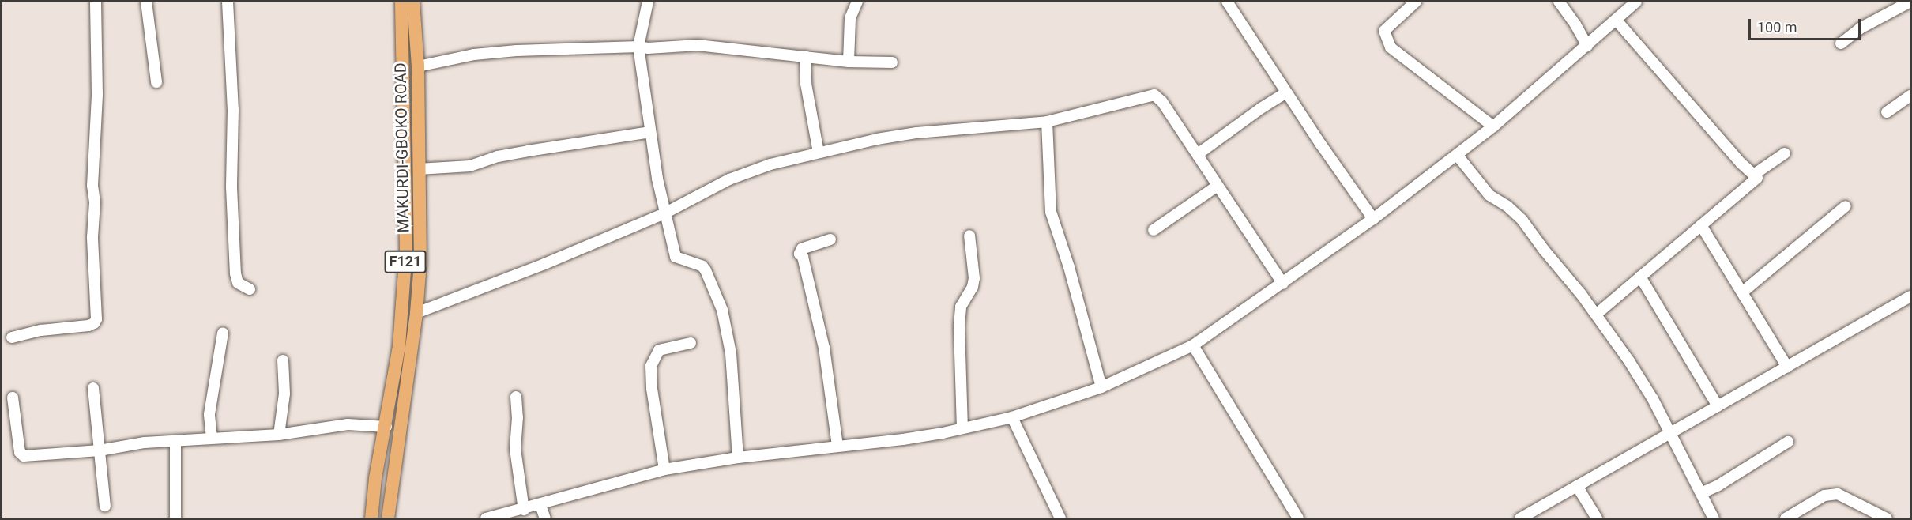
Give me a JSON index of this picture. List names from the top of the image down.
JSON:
{
  "streets": {
    "main road": ["MAKURDI-GBOKO ROAD", "F121"]
  },
  "scale_bar": "100 m"
}
